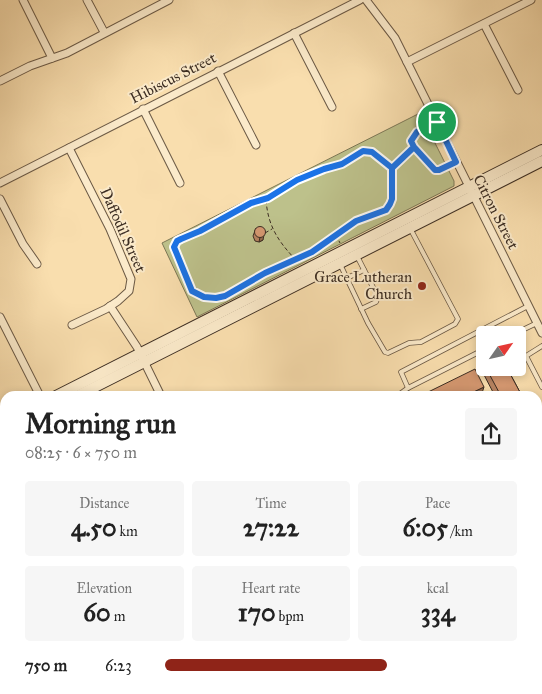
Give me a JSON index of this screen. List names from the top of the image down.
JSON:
{
  "streets": {
    "street": ["Hibiscus Street", "Citron Street", "Daffodil Street"]
  },
  "crossings": [
    ["Hibiscus Street", "Daffodil Street"]
  ],
  "places": ["Grace Lutheran Church"],
  "north": "top right",
  "page": {
    "heading": ["Morning run", "08:25 · 6 × 750 m"],
    "stats": [
      ["Distance", "4.50 km"],
      ["Time", "27:22"],
      ["Pace", "6:05 /km"],
      ["Elevation", "60 m"],
      ["Heart rate", "170 bpm"],
      ["kcal", "334"]
    ],
    "list": [
      {
        "name": "750 m",
        "note": "6:23"
      }
    ]
  }
}
